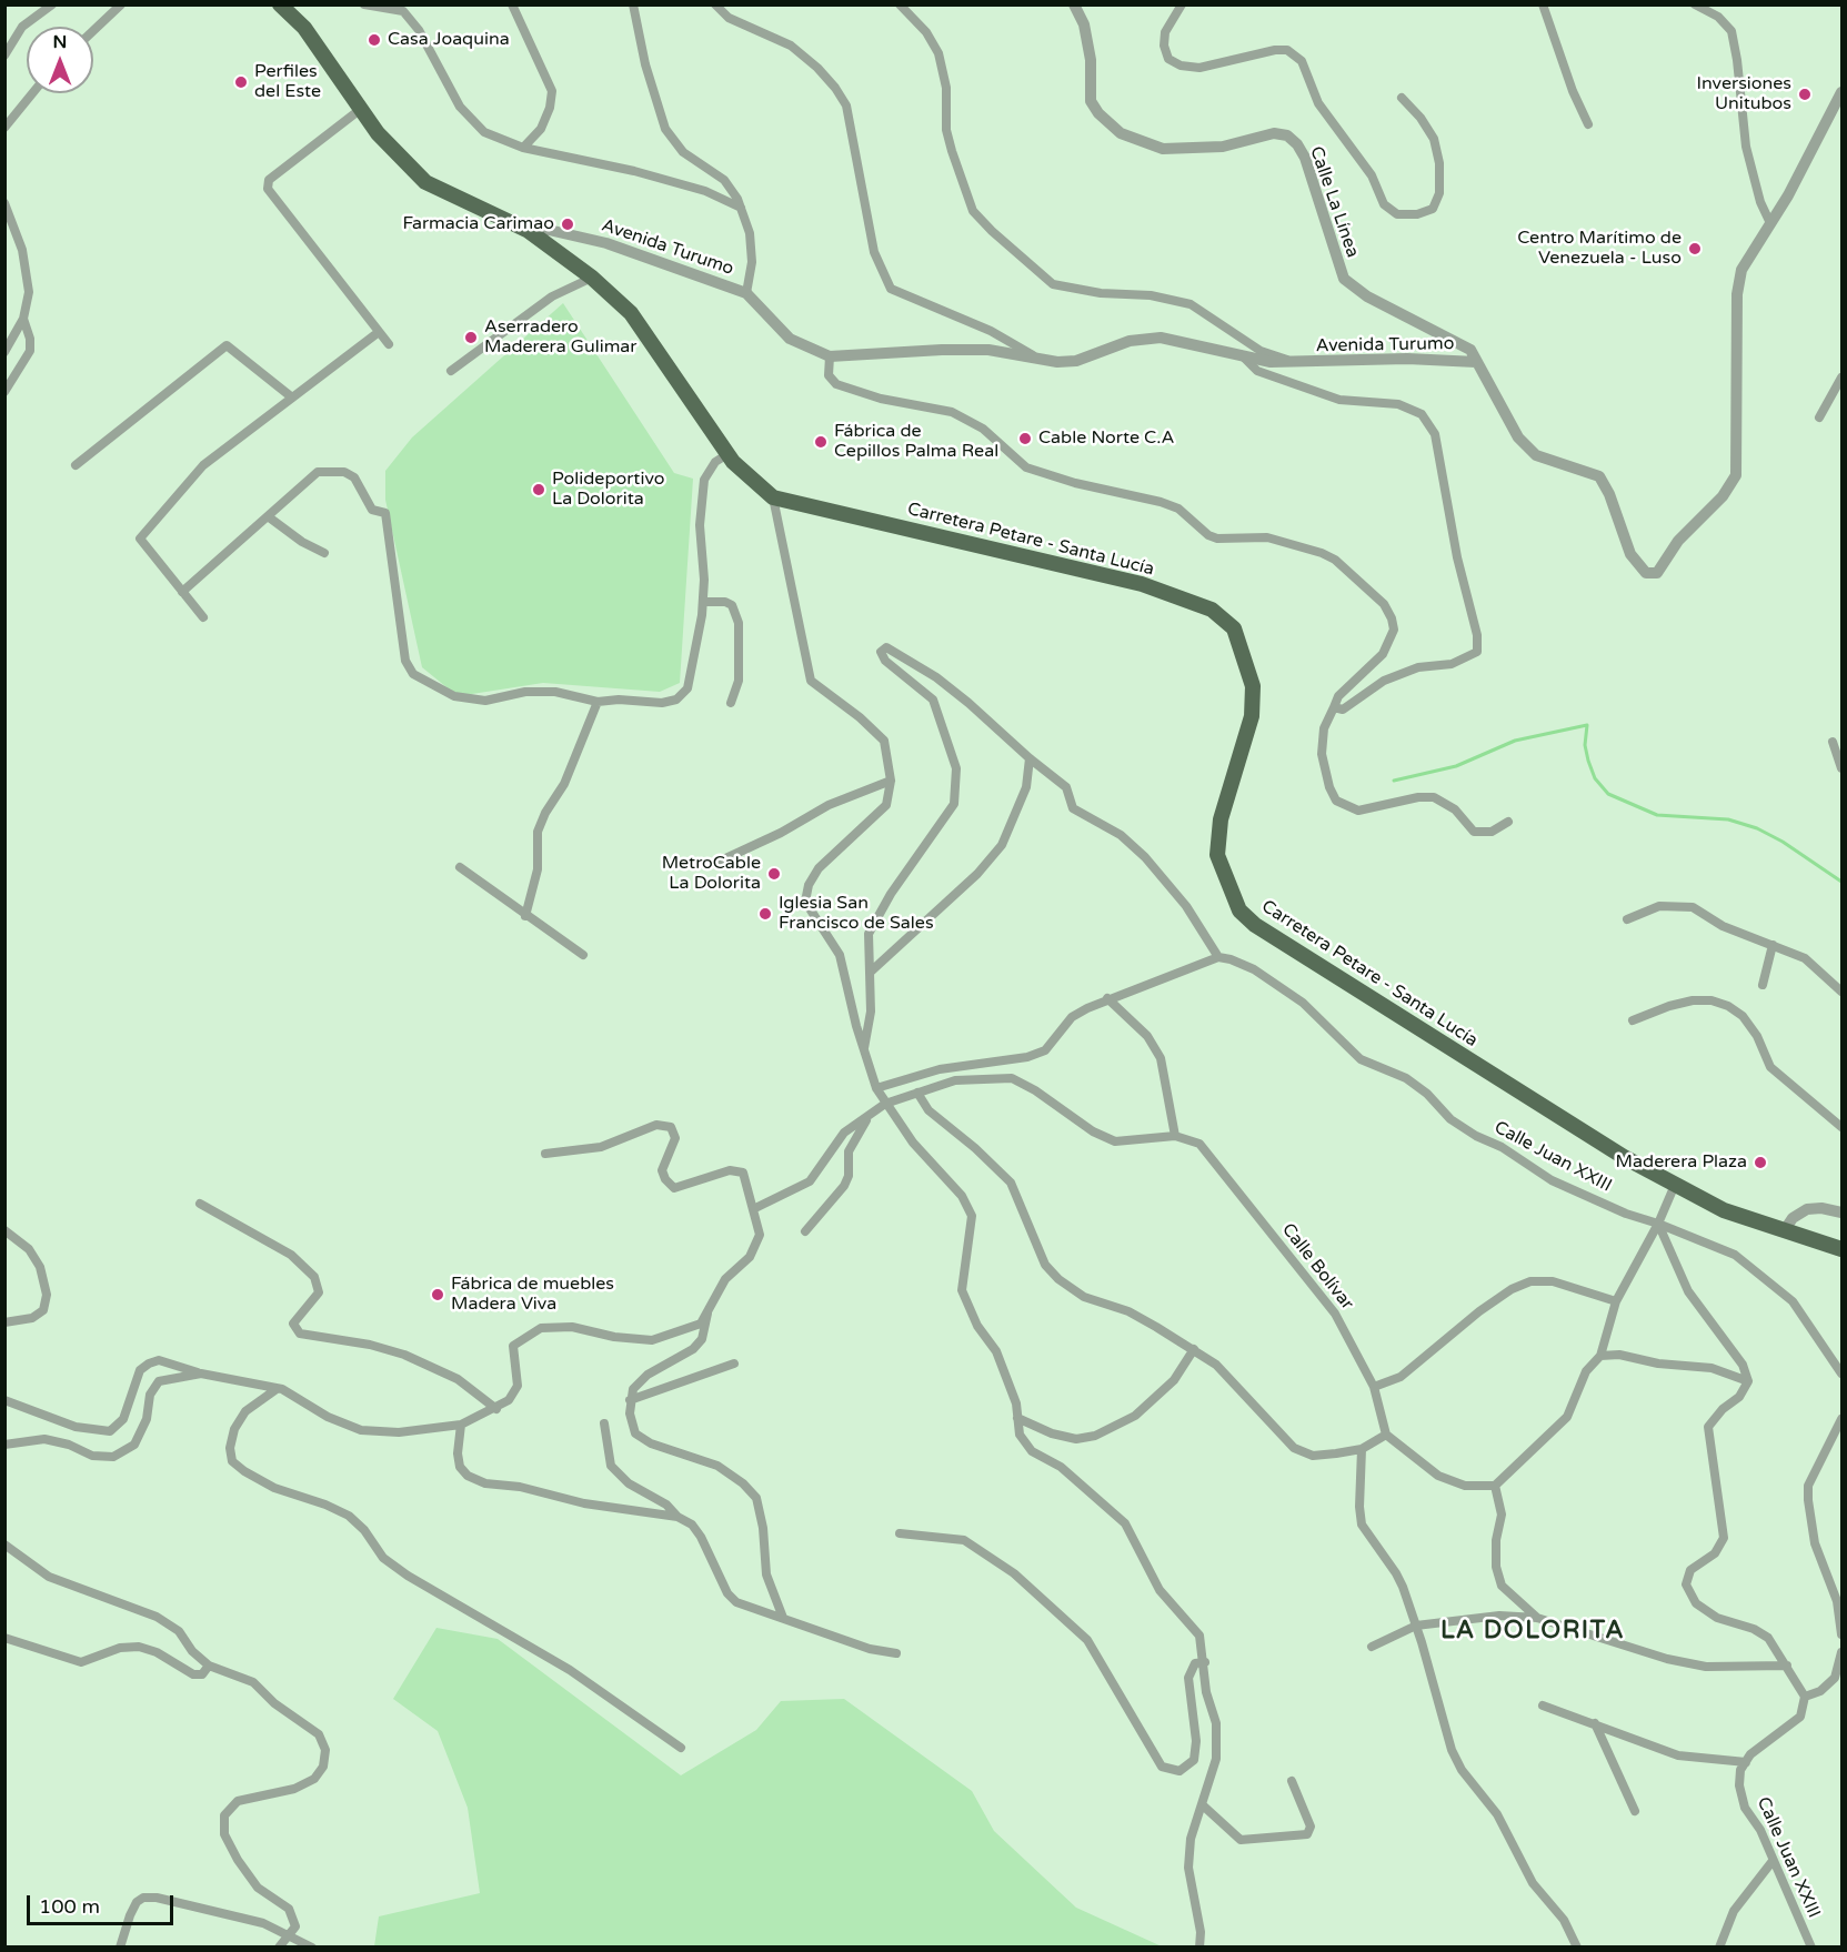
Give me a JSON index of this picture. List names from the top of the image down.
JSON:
{
  "streets": {
    "main road": ["Carretera Petare - Santa Lucía"],
    "street": [
      "Calle La Línea",
      "Avenida Turumo",
      "Calle Juan XXIII",
      "Calle Bolívar"
    ]
  },
  "crossings": [
    ["Calle La Línea", "Avenida Turumo"]
  ],
  "districts": ["LA DOLORITA"],
  "places": [
    "Casa Joaquina",
    "Perfiles del Este",
    "Inversiones Unitubos",
    "Farmacia Carimao",
    "Centro Marítimo de Venezuela - Luso",
    "Aserradero Maderera Gulimar",
    "Cable Norte C.A",
    "Fábrica de Cepillos Palma Real",
    "Polideportivo La Dolorita",
    "MetroCable La Dolorita",
    "Iglesia San Francisco de Sales",
    "Maderera Plaza",
    "Fábrica de muebles Madera Viva"
  ],
  "scale_bar": "100 m",
  "north": "top"
}
